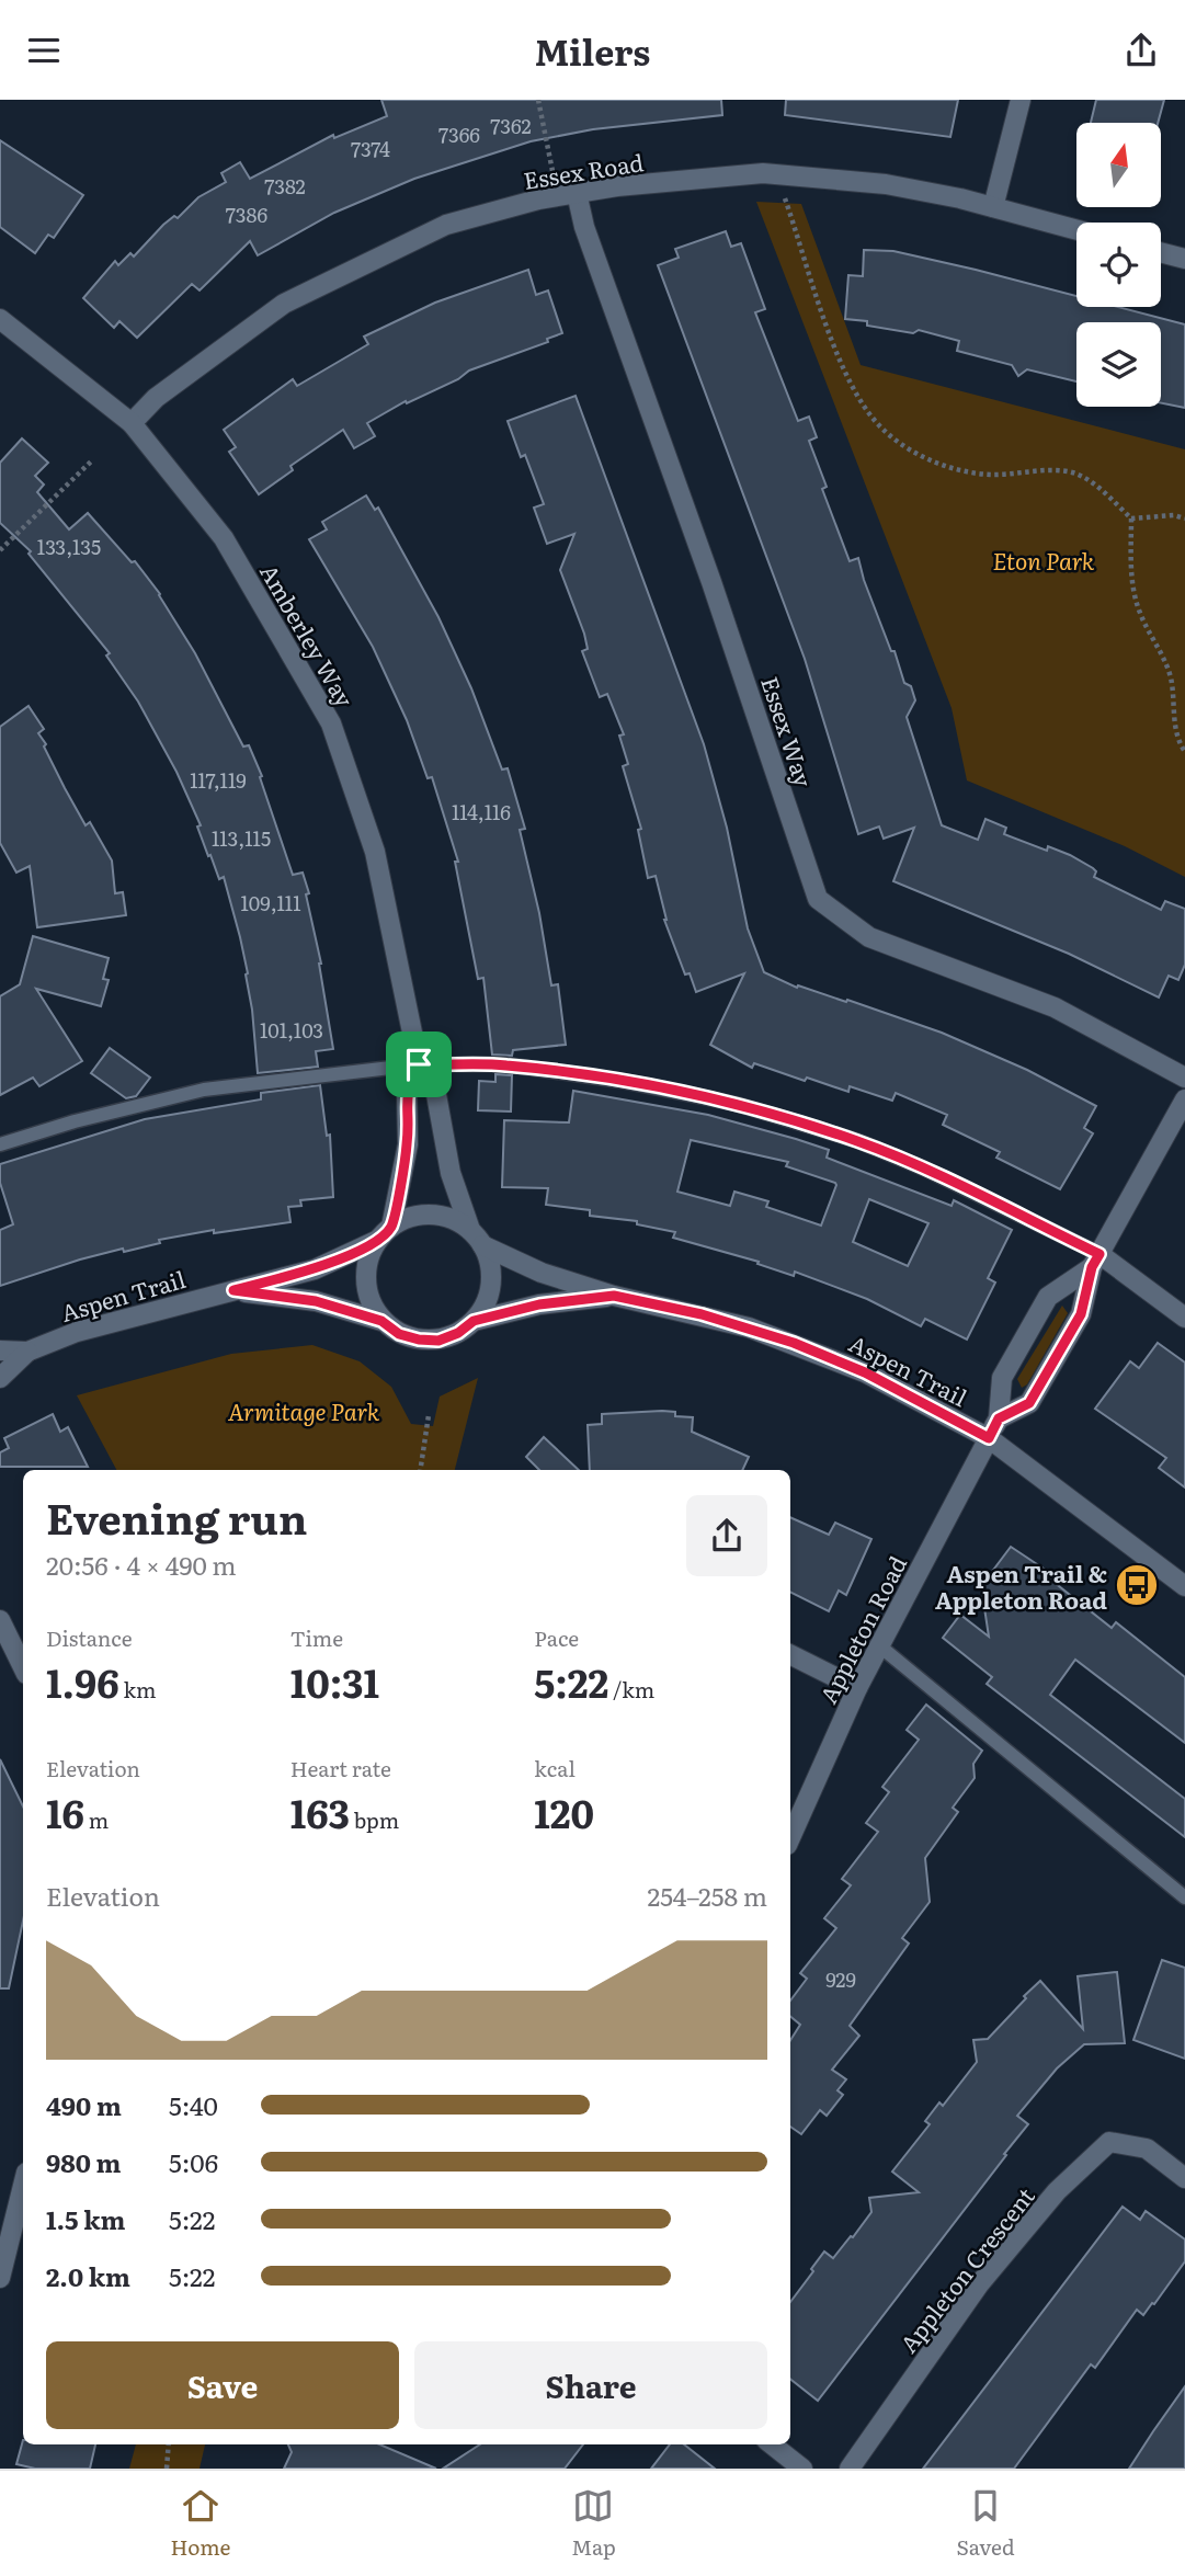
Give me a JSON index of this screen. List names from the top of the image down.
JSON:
{
  "streets": {
    "street": [
      "Essex Road",
      "Amberley Way",
      "Essex Way",
      "Aspen Trail",
      "Appleton Road",
      "Appleton Crescent"
    ]
  },
  "crossings": [
    ["Essex Road", "Amberley Way"],
    ["Essex Road", "Essex Way"],
    ["Amberley Way", "Aspen Trail"],
    ["Aspen Trail", "Appleton Road"]
  ],
  "parks": ["Eton Park", "Armitage Park"],
  "places": {
    "bus stop": ["Aspen Trail & Appleton Road"]
  },
  "house_numbers": [
    "7362",
    "7366",
    "7374",
    "7382",
    "7386",
    "133,135",
    "117,119",
    "114,116",
    "113,115",
    "109,111",
    "101,103",
    "929"
  ],
  "north": "top",
  "page": {
    "header": "Milers",
    "heading": ["Evening run", "20:56 · 4 × 490 m"],
    "stats": [
      ["Distance", "1.96 km"],
      ["Time", "10:31"],
      ["Pace", "5:22 /km"],
      ["Elevation", "16 m"],
      ["Heart rate", "163 bpm"],
      ["kcal", "120"]
    ],
    "chart": ["Elevation", "254–258 m"],
    "list": [
      {
        "name": "490 m",
        "note": "5:40"
      },
      {
        "name": "980 m",
        "note": "5:06"
      },
      {
        "name": "1.5 km",
        "note": "5:22"
      },
      {
        "name": "2.0 km",
        "note": "5:22"
      }
    ],
    "buttons": ["Save", "Share"],
    "tabs": ["Home", "Map", "Saved"]
  }
}
